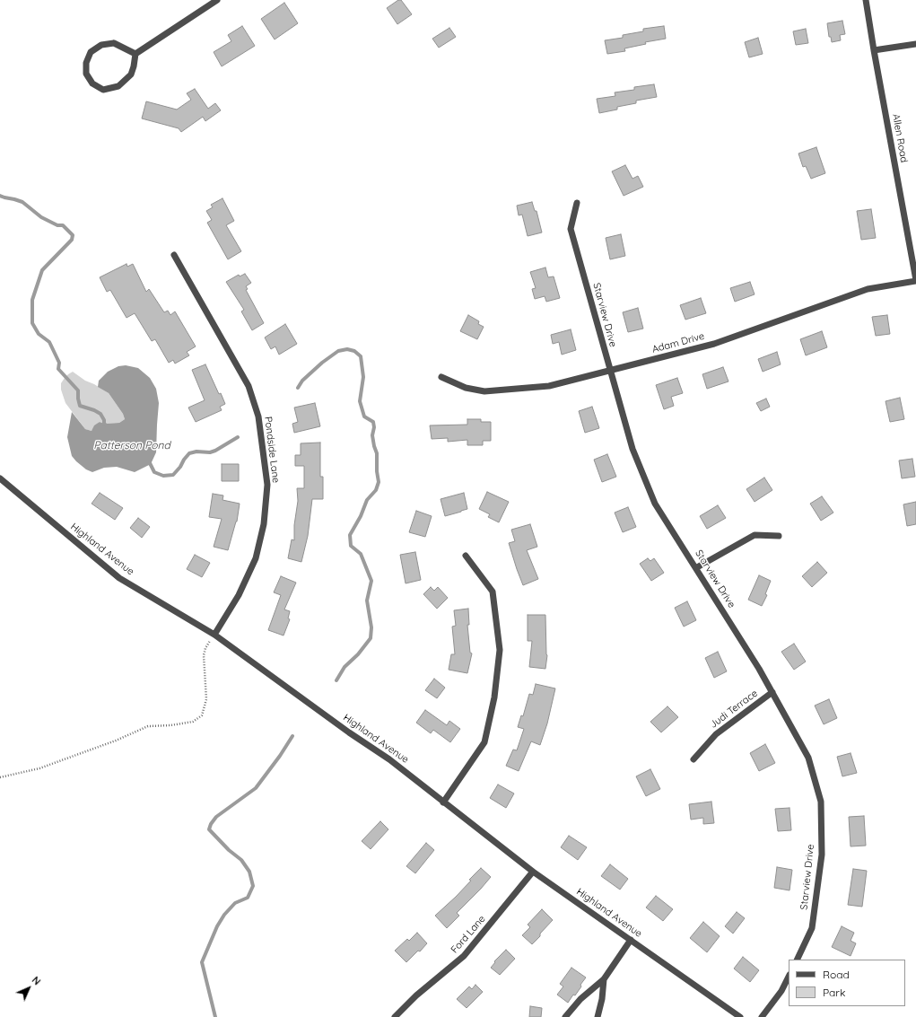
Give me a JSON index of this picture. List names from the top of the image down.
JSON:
{
  "streets": {
    "street": [
      "Allen Road",
      "Starview Drive",
      "Adam Drive",
      "Pondside Lane",
      "Highland Avenue",
      "Judi Terrace",
      "Ford Lane"
    ]
  },
  "crossings": [
    ["Allen Road", "Adam Drive"],
    ["Starview Drive", "Adam Drive"],
    ["Starview Drive", "Judi Terrace"],
    ["Pondside Lane", "Highland Avenue"],
    ["Highland Avenue", "Ford Lane"]
  ],
  "water": ["Patterson Pond"],
  "legend": ["Road", "Park"],
  "north": "top right"
}
